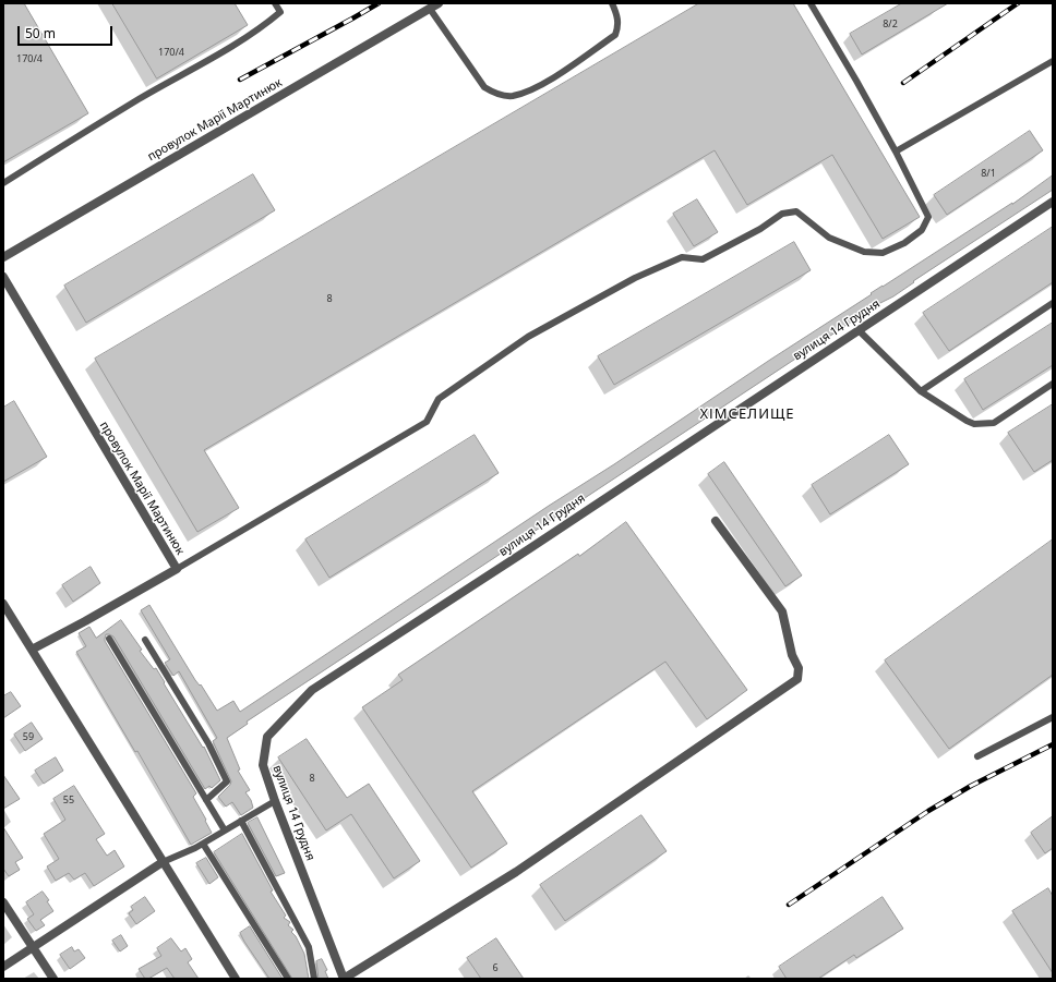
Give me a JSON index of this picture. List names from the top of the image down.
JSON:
{
  "streets": {
    "street": ["провулок Марії Мартинюк", "вулиця 14 Грудня"]
  },
  "districts": ["ХІМСЕЛИЩЕ"],
  "house_numbers": [
    "8/2",
    "170/4",
    "170/4",
    "8/1",
    "8",
    "59",
    "8",
    "55",
    "6"
  ],
  "scale_bar": "50 m"
}
